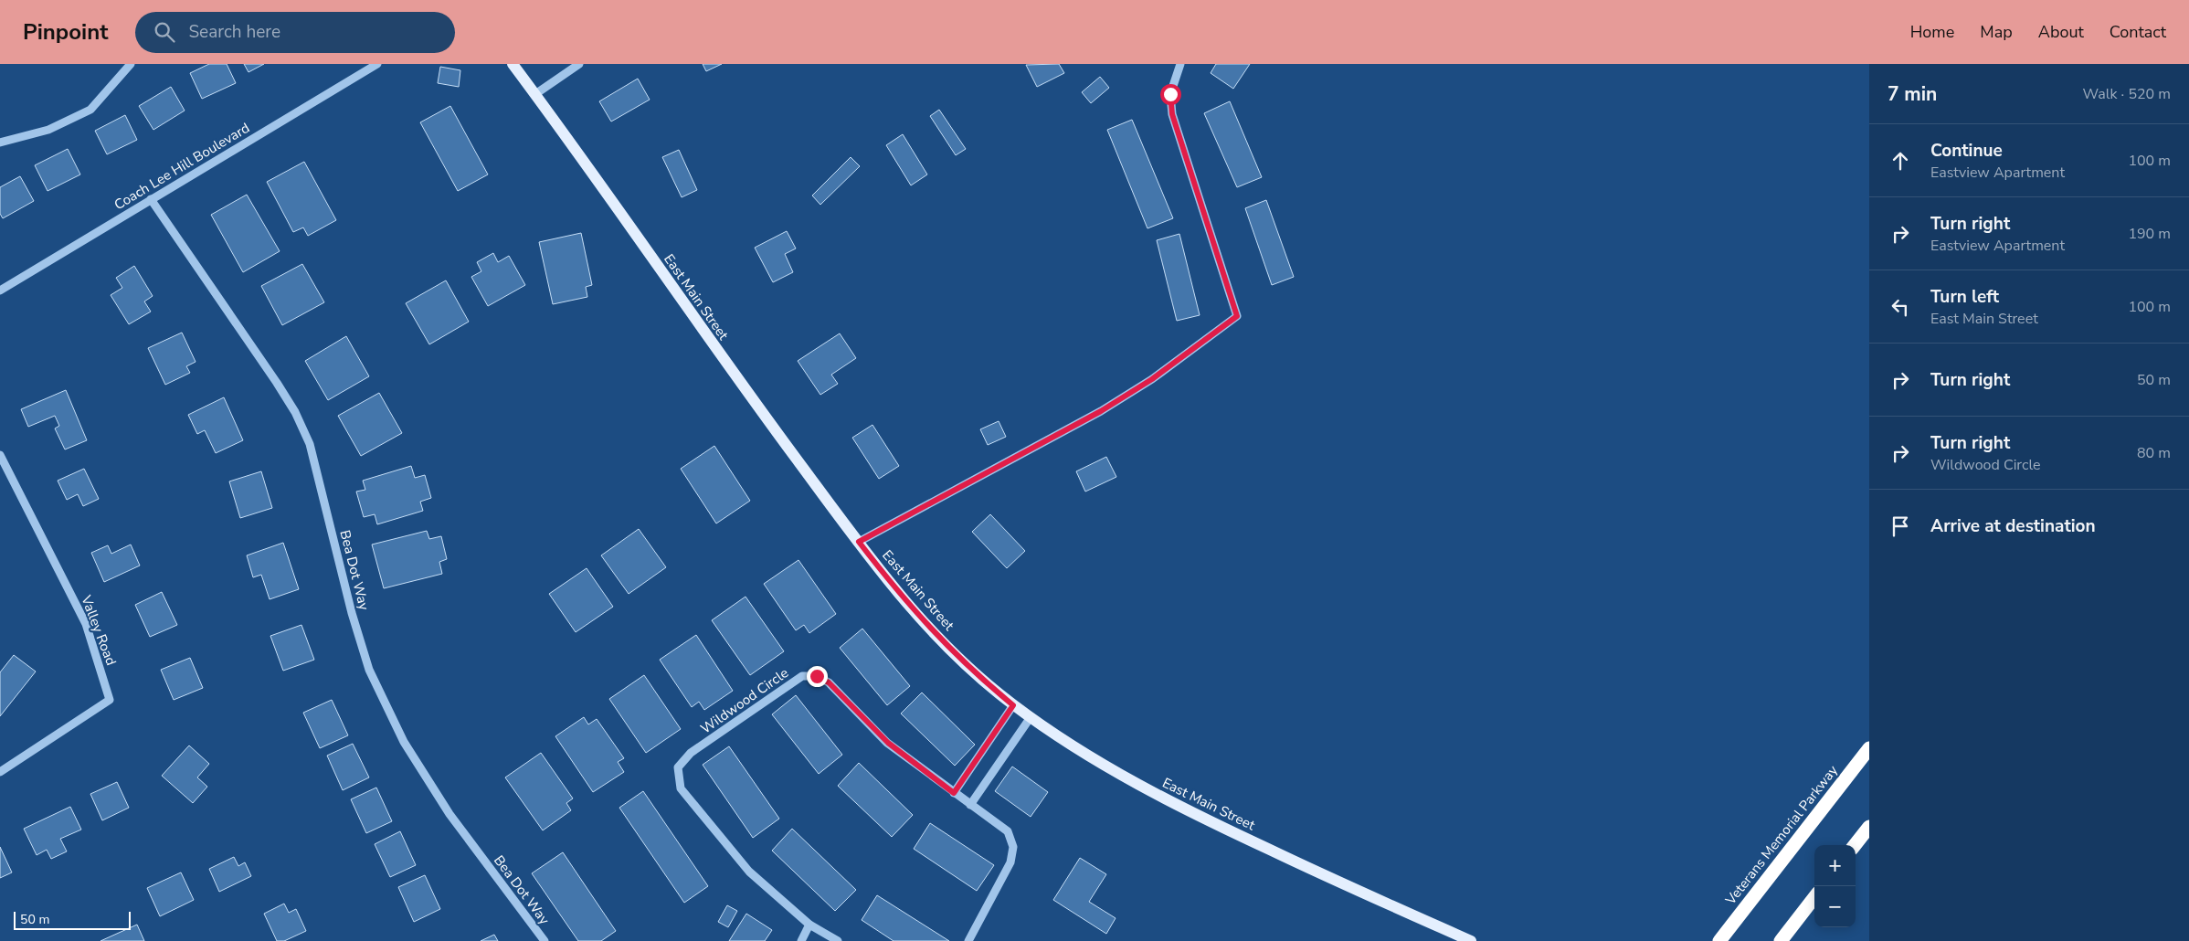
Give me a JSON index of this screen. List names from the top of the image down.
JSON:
{
  "streets": {
    "highway": ["Veterans Memorial Parkway"],
    "main road": ["East Main Street"],
    "street": [
      "Coach Lee Hill Boulevard",
      "Bea Dot Way",
      "Valley Road",
      "Wildwood Circle"
    ]
  },
  "crossings": [
    ["Coach Lee Hill Boulevard", "Bea Dot Way"]
  ],
  "scale_bar": "50 m",
  "page": {
    "header": "Pinpoint",
    "search": "Search here",
    "nav": [
      "Home",
      "Map",
      "About",
      "Contact"
    ],
    "heading": ["7 min", "Walk · 520 m"],
    "list": [
      ["Continue", "Eastview Apartment", "100 m"],
      ["Turn right", "Eastview Apartment", "190 m"],
      ["Turn left", "East Main Street", "100 m"],
      ["Turn right", "50 m"],
      ["Turn right", "Wildwood Circle", "80 m"],
      "Arrive at destination"
    ],
    "map_buttons": ["+", "−"],
    "scale": "50 m"
  }
}
